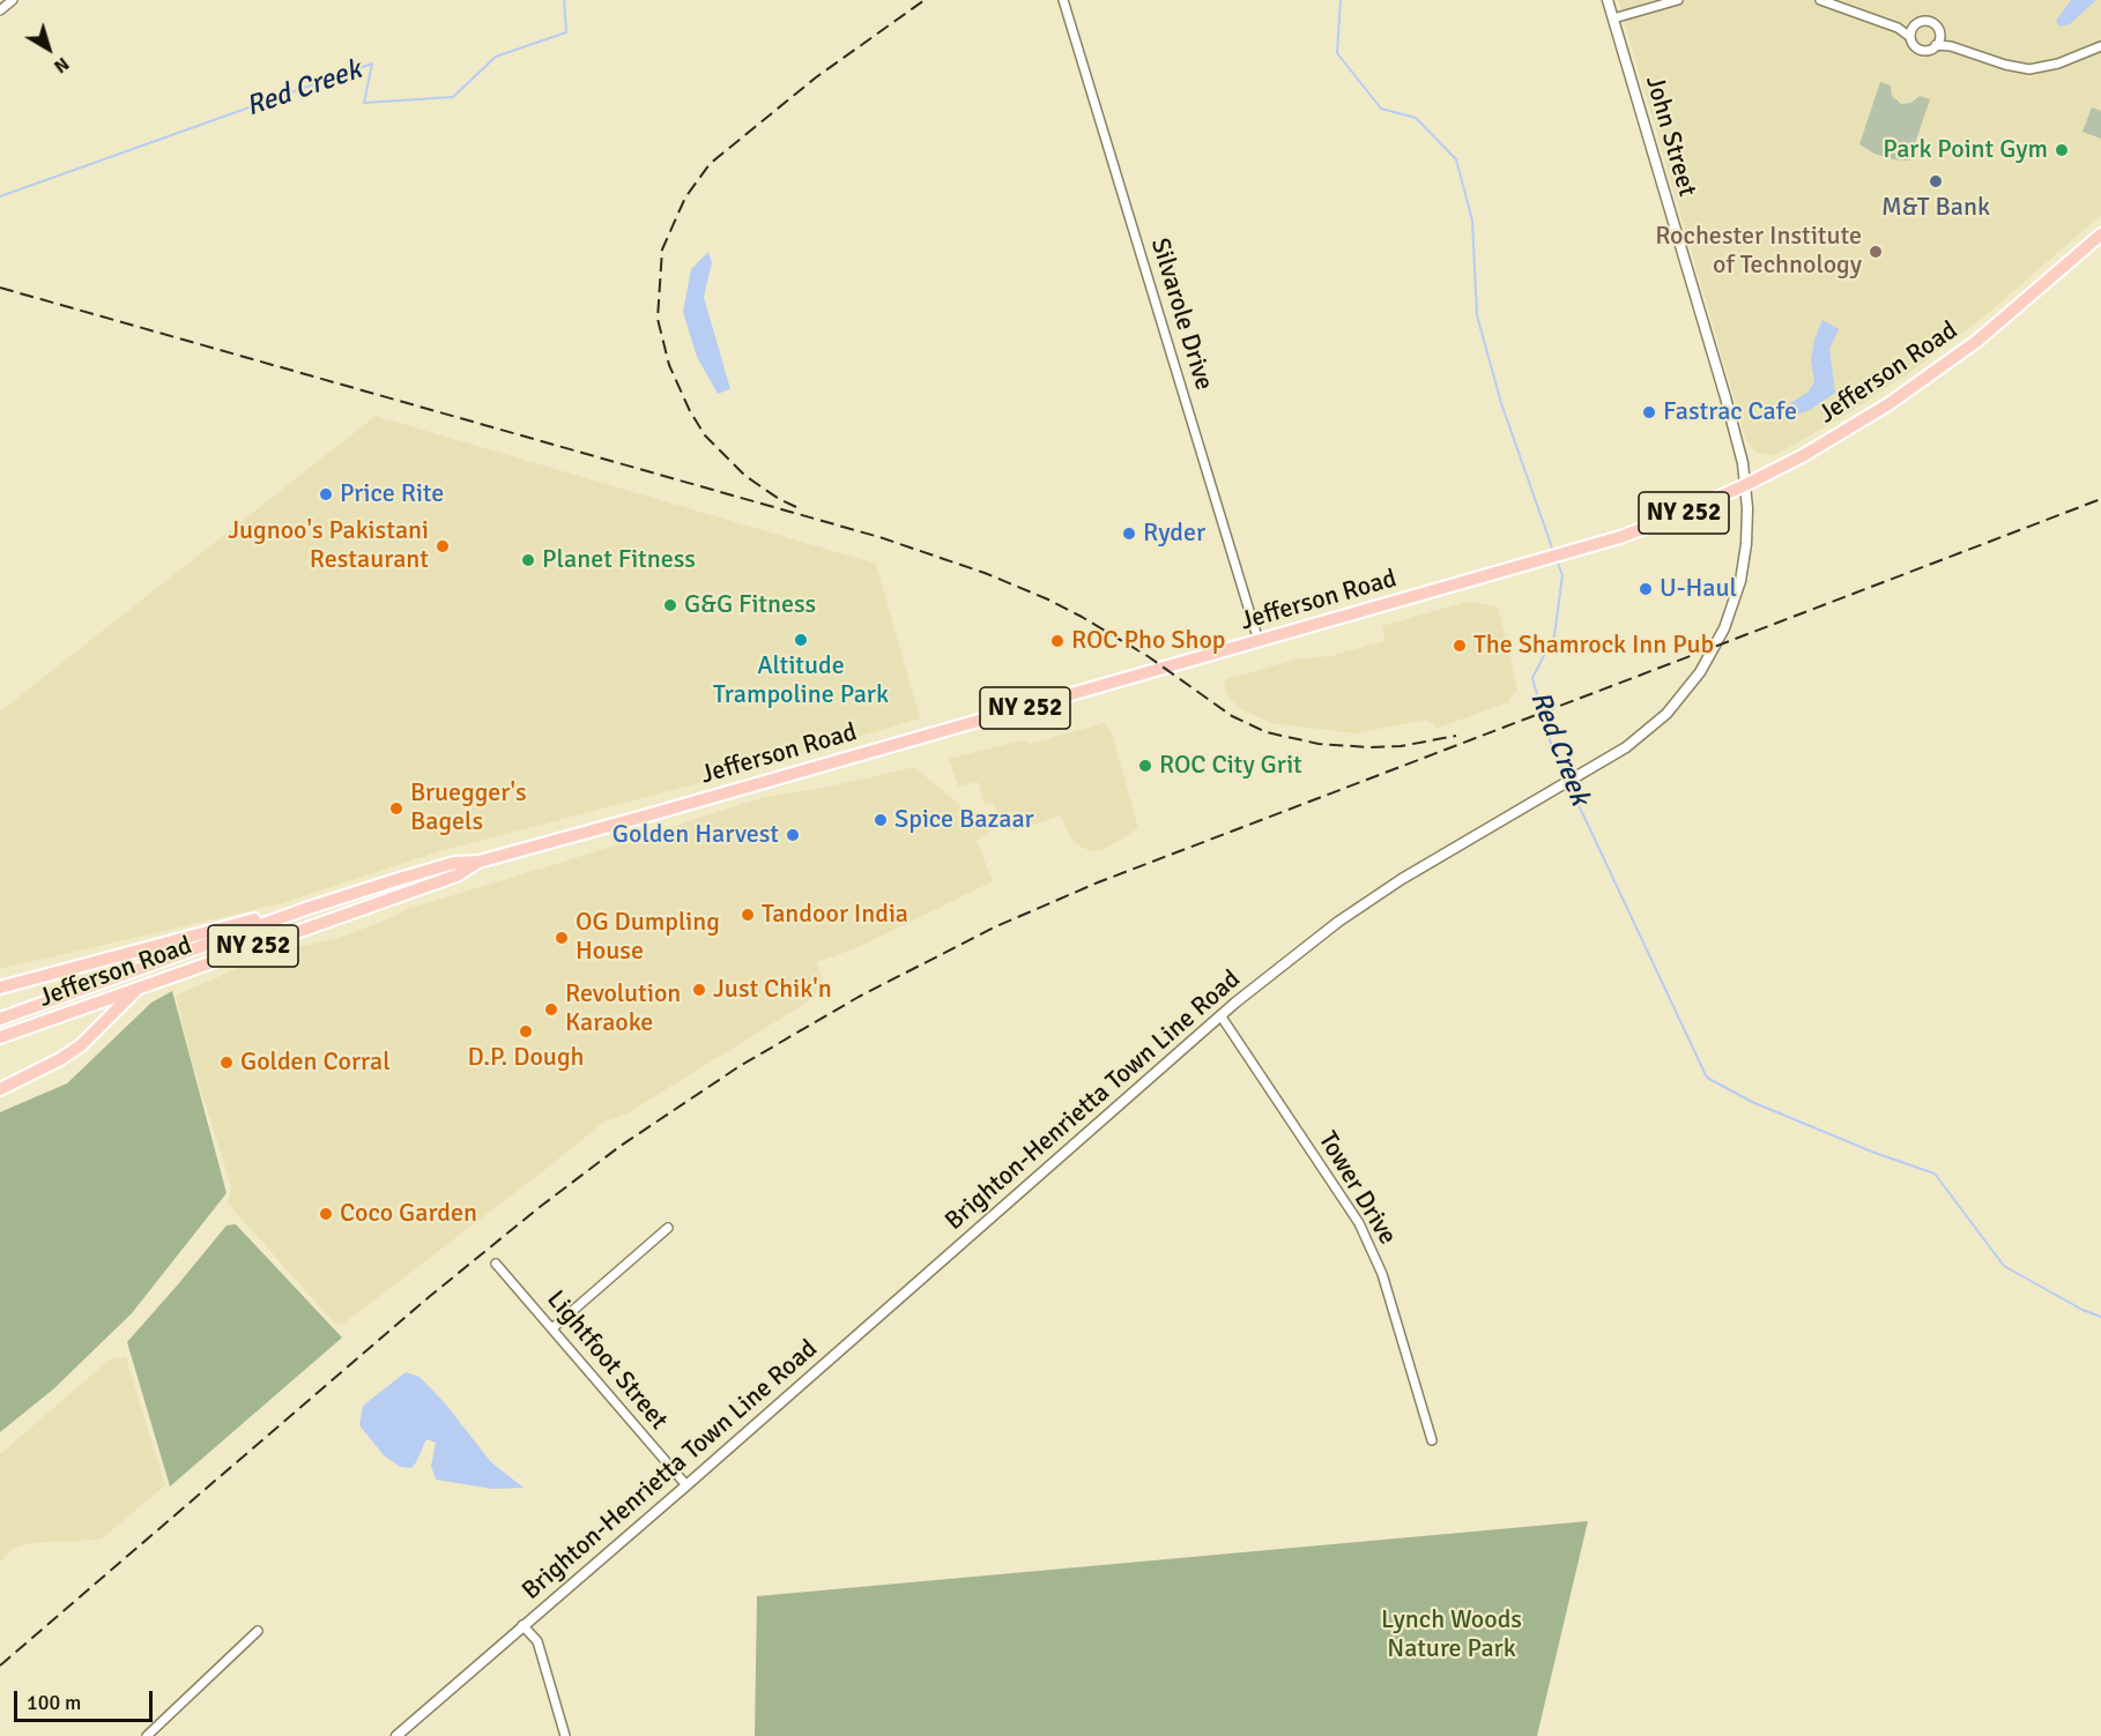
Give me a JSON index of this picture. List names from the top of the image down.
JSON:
{
  "streets": {
    "main road": ["Jefferson Road", "NY 252"],
    "street": [
      "John Street",
      "Silvarole Drive",
      "Brighton-Henrietta Town Line Road",
      "Tower Drive",
      "Lightfoot Street"
    ]
  },
  "crossings": [
    ["John Street", "Jefferson Road"],
    ["John Street", "Brighton-Henrietta Town Line Road"],
    ["Silvarole Drive", "Jefferson Road"],
    ["Jefferson Road", "Brighton-Henrietta Town Line Road"],
    ["Brighton-Henrietta Town Line Road", "Tower Drive"],
    ["Brighton-Henrietta Town Line Road", "Lightfoot Street"]
  ],
  "water": ["Red Creek"],
  "parks": ["Lynch Woods Nature Park"],
  "places": [
    "Park Point Gym",
    "M&T Bank",
    "Rochester Institute of Technology",
    "Fastrac Cafe",
    "Price Rite",
    "Ryder",
    "Jugnoo's Pakistani Restaurant",
    "Planet Fitness",
    "U-Haul",
    "G&G Fitness",
    "Altitude Trampoline Park",
    "ROC Pho Shop",
    "The Shamrock Inn Pub",
    "ROC City Grit",
    "Bruegger's Bagels",
    "Spice Bazaar",
    "Golden Harvest",
    "Tandoor India",
    "OG Dumpling House",
    "Just Chik'n",
    "Revolution Karaoke",
    "D.P. Dough",
    "Golden Corral",
    "Coco Garden"
  ],
  "scale_bar": "100 m",
  "north": "bottom right"
}
